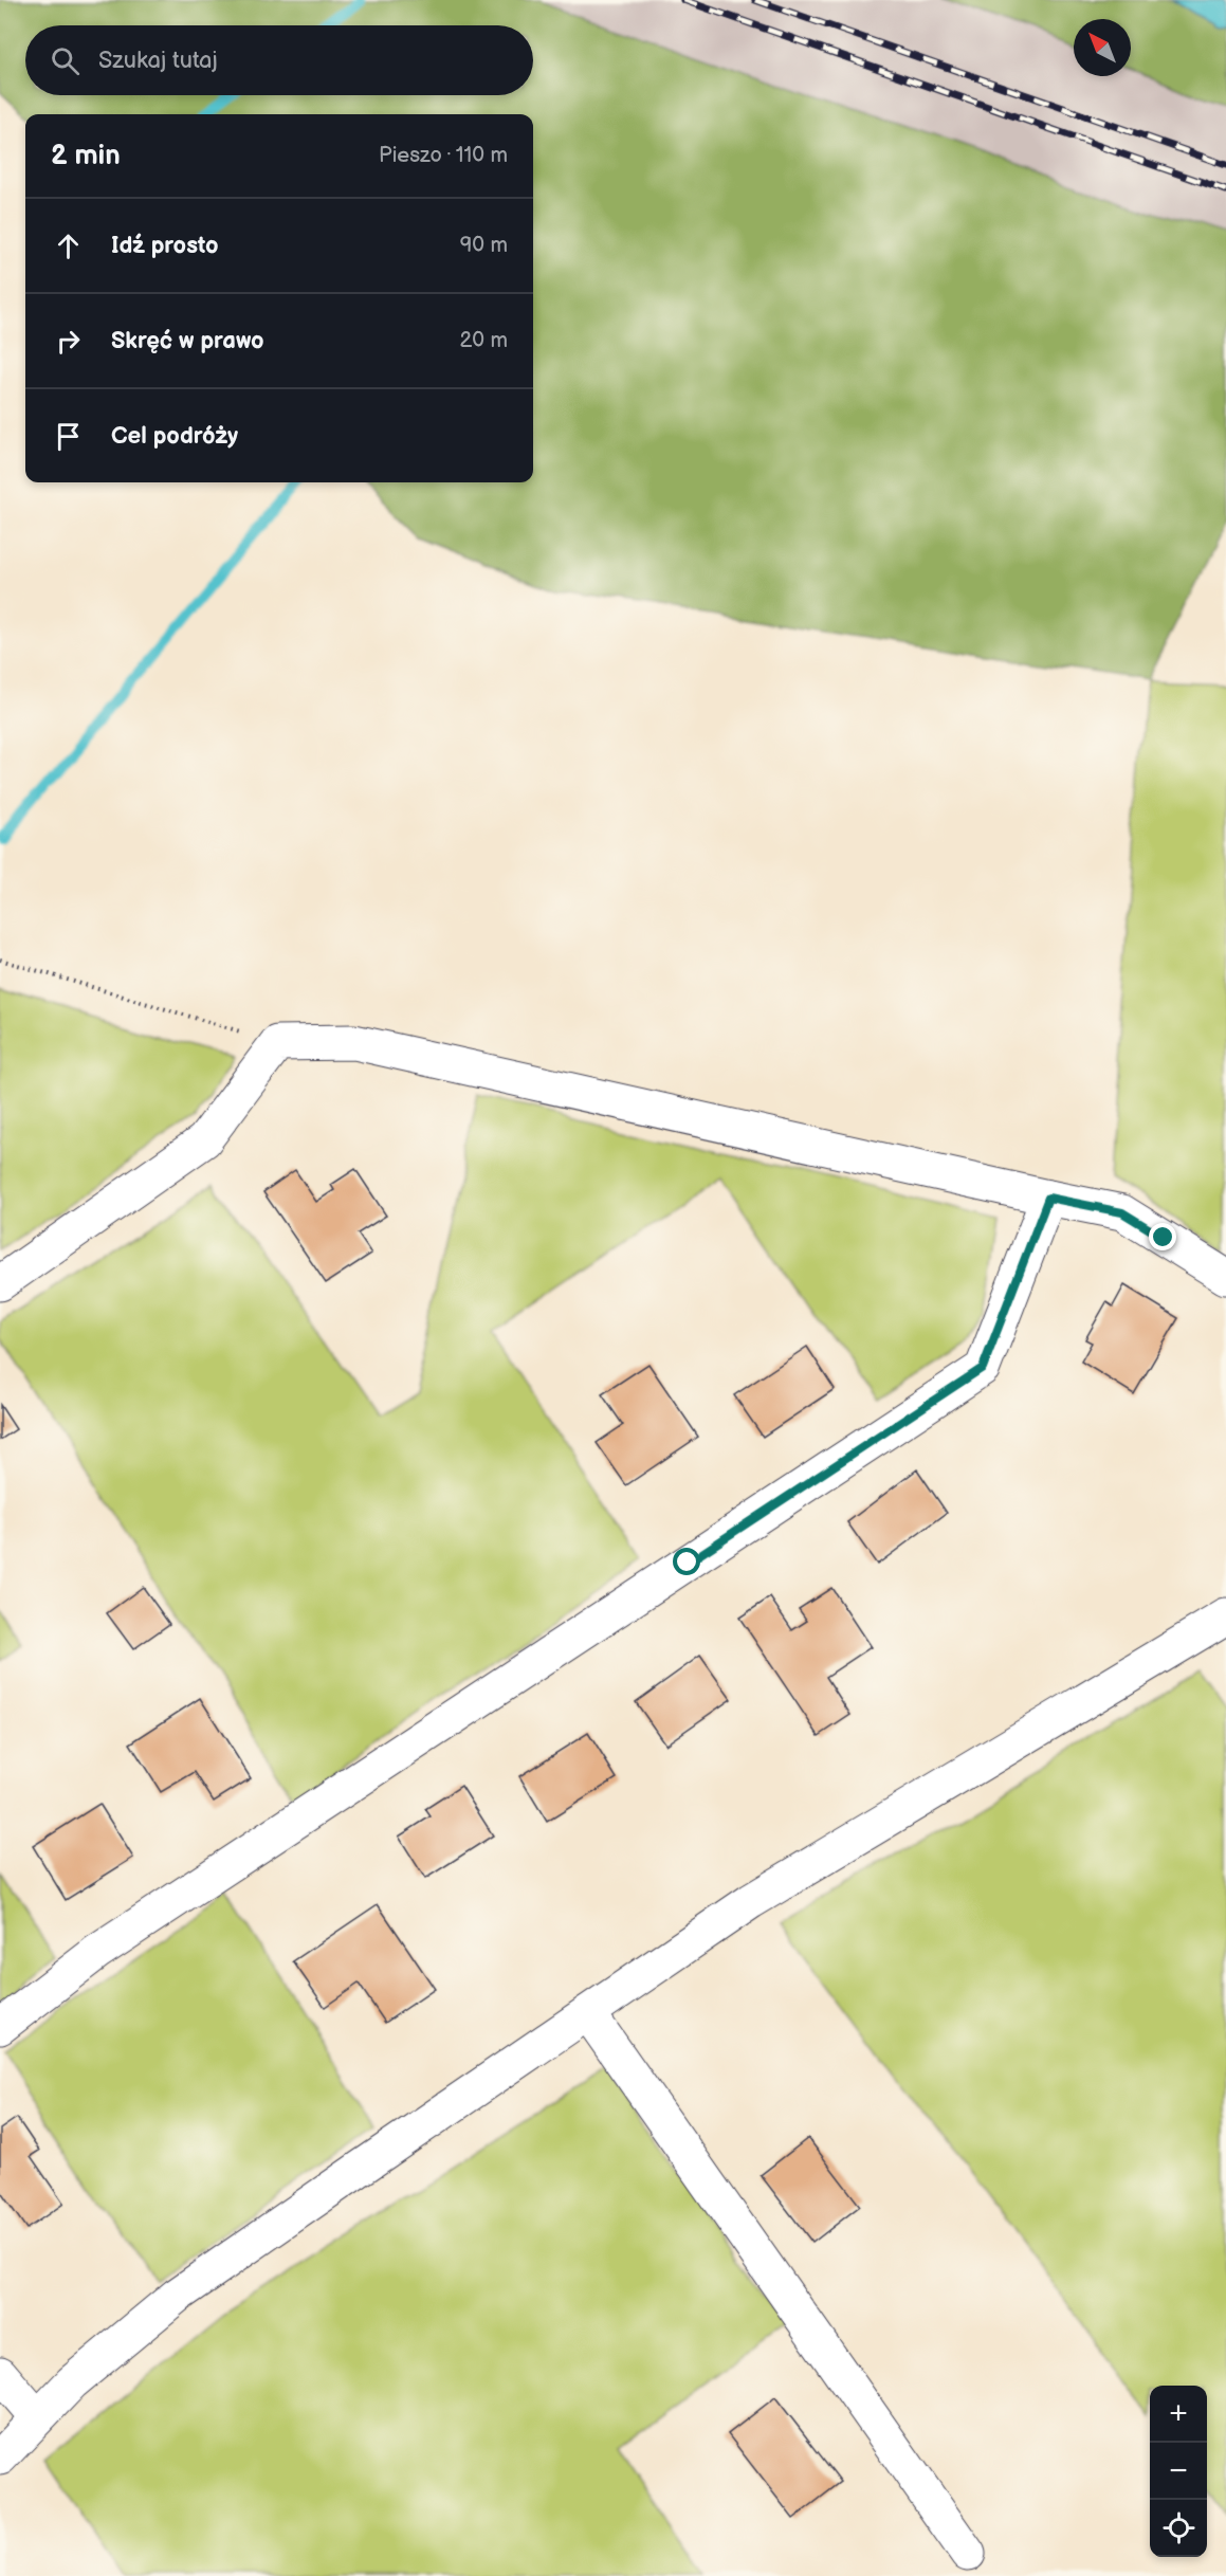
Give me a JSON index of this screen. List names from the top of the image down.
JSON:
{
  "north": "top left",
  "page": {
    "search": "Szukaj tutaj",
    "heading": ["2 min", "Pieszo · 110 m"],
    "list": [
      ["Idź prosto", "90 m"],
      ["Skręć w prawo", "20 m"],
      "Cel podróży"
    ],
    "map_buttons": ["+", "−"]
  }
}
